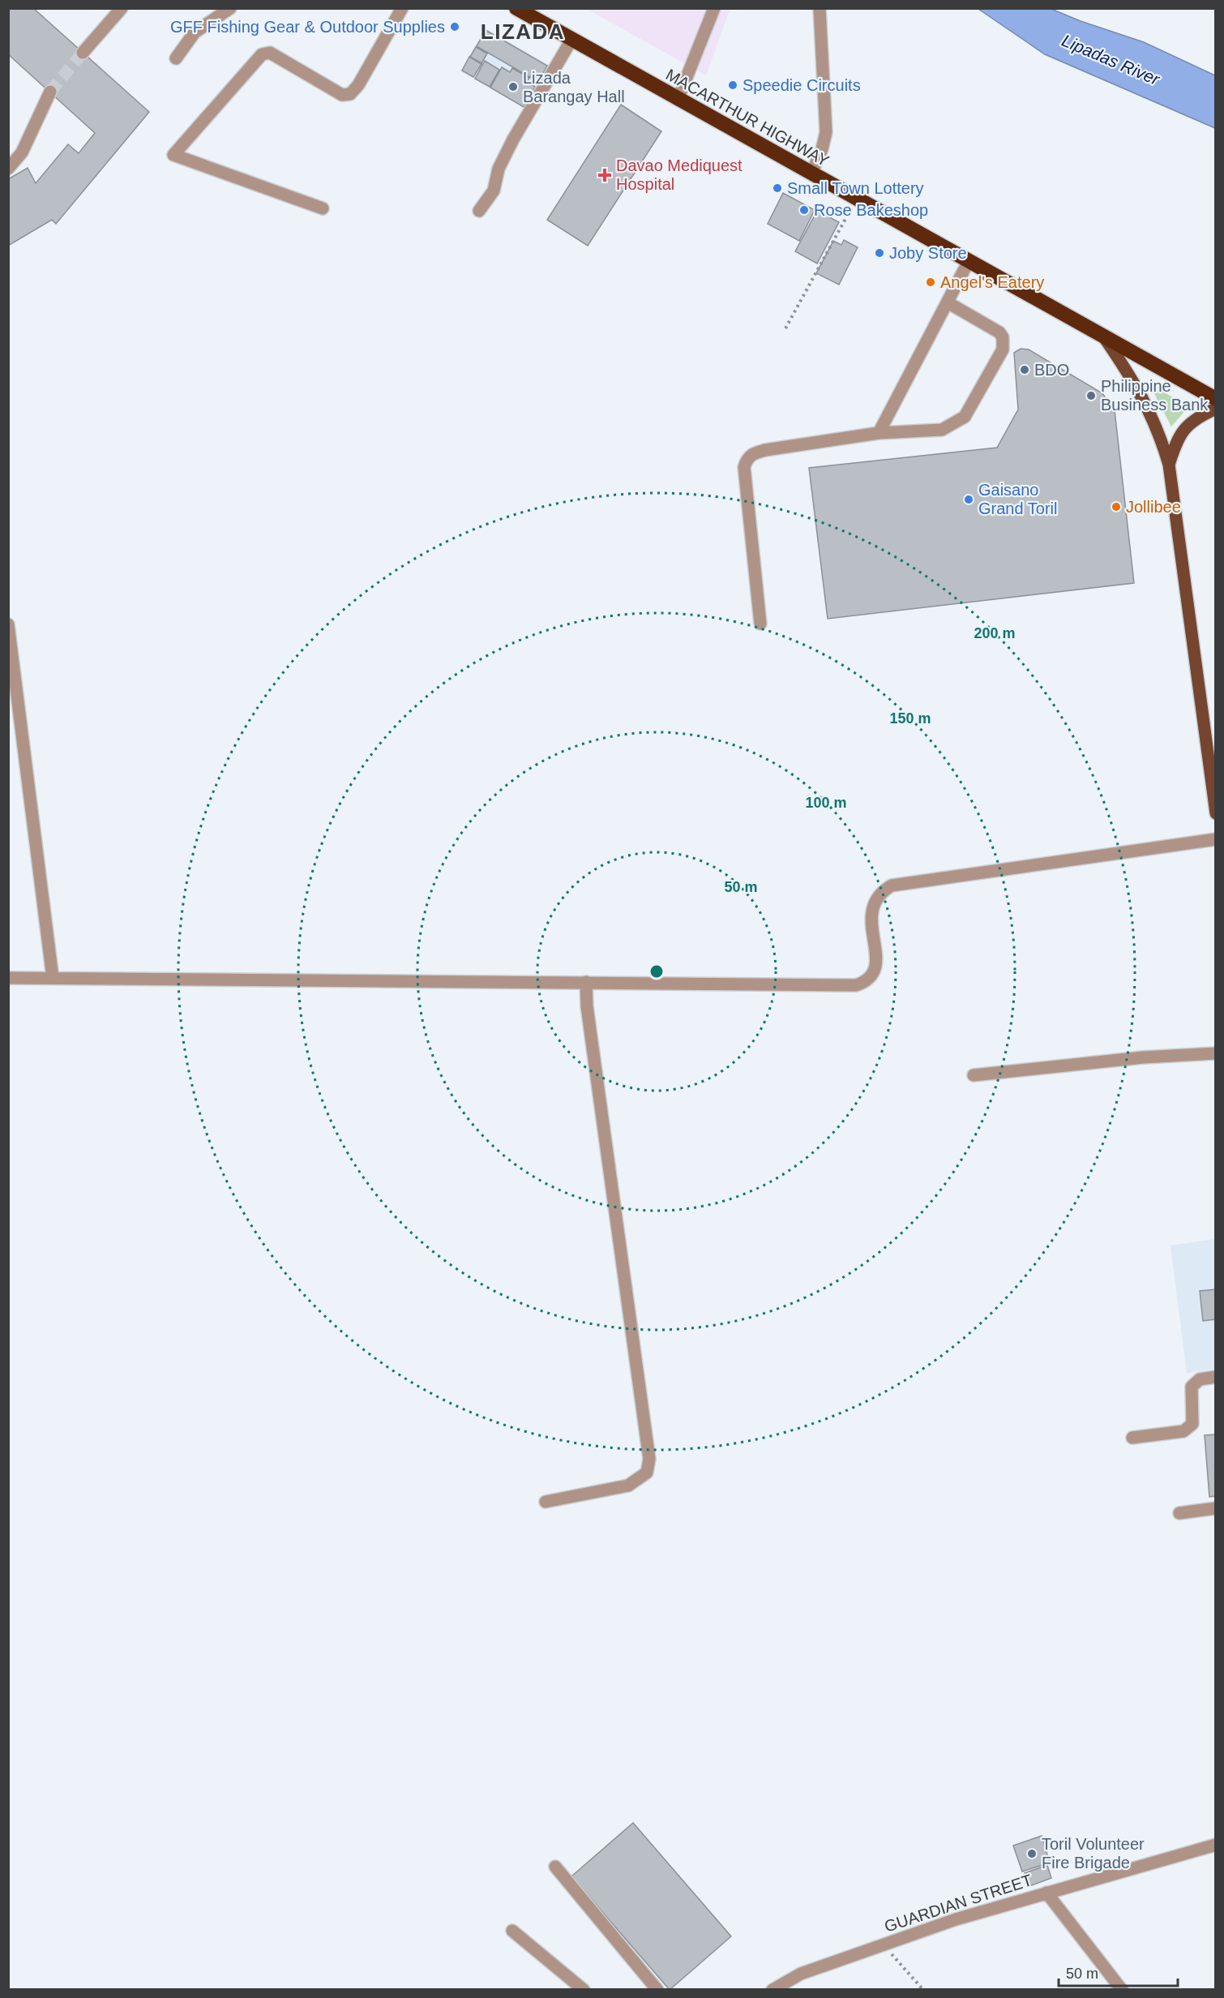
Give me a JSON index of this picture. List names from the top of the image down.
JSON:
{
  "streets": {
    "highway": ["MACARTHUR HIGHWAY"],
    "street": ["GUARDIAN STREET"]
  },
  "districts": ["LIZADA"],
  "water": ["Lipadas River"],
  "places": {
    "other": [
      "GFF Fishing Gear & Outdoor Supplies",
      "Speedie Circuits",
      "Lizada Barangay Hall",
      "Small Town Lottery",
      "Rose Bakeshop",
      "Joby Store",
      "Angel's Eatery",
      "BDO",
      "Philippine Business Bank",
      "Gaisano Grand Toril",
      "Jollibee",
      "Toril Volunteer Fire Brigade"
    ],
    "health": ["Davao Mediquest Hospital"]
  },
  "scale_bar": "50 m",
  "rings": [
    "200 m",
    "150 m",
    "100 m",
    "50 m"
  ]
}
